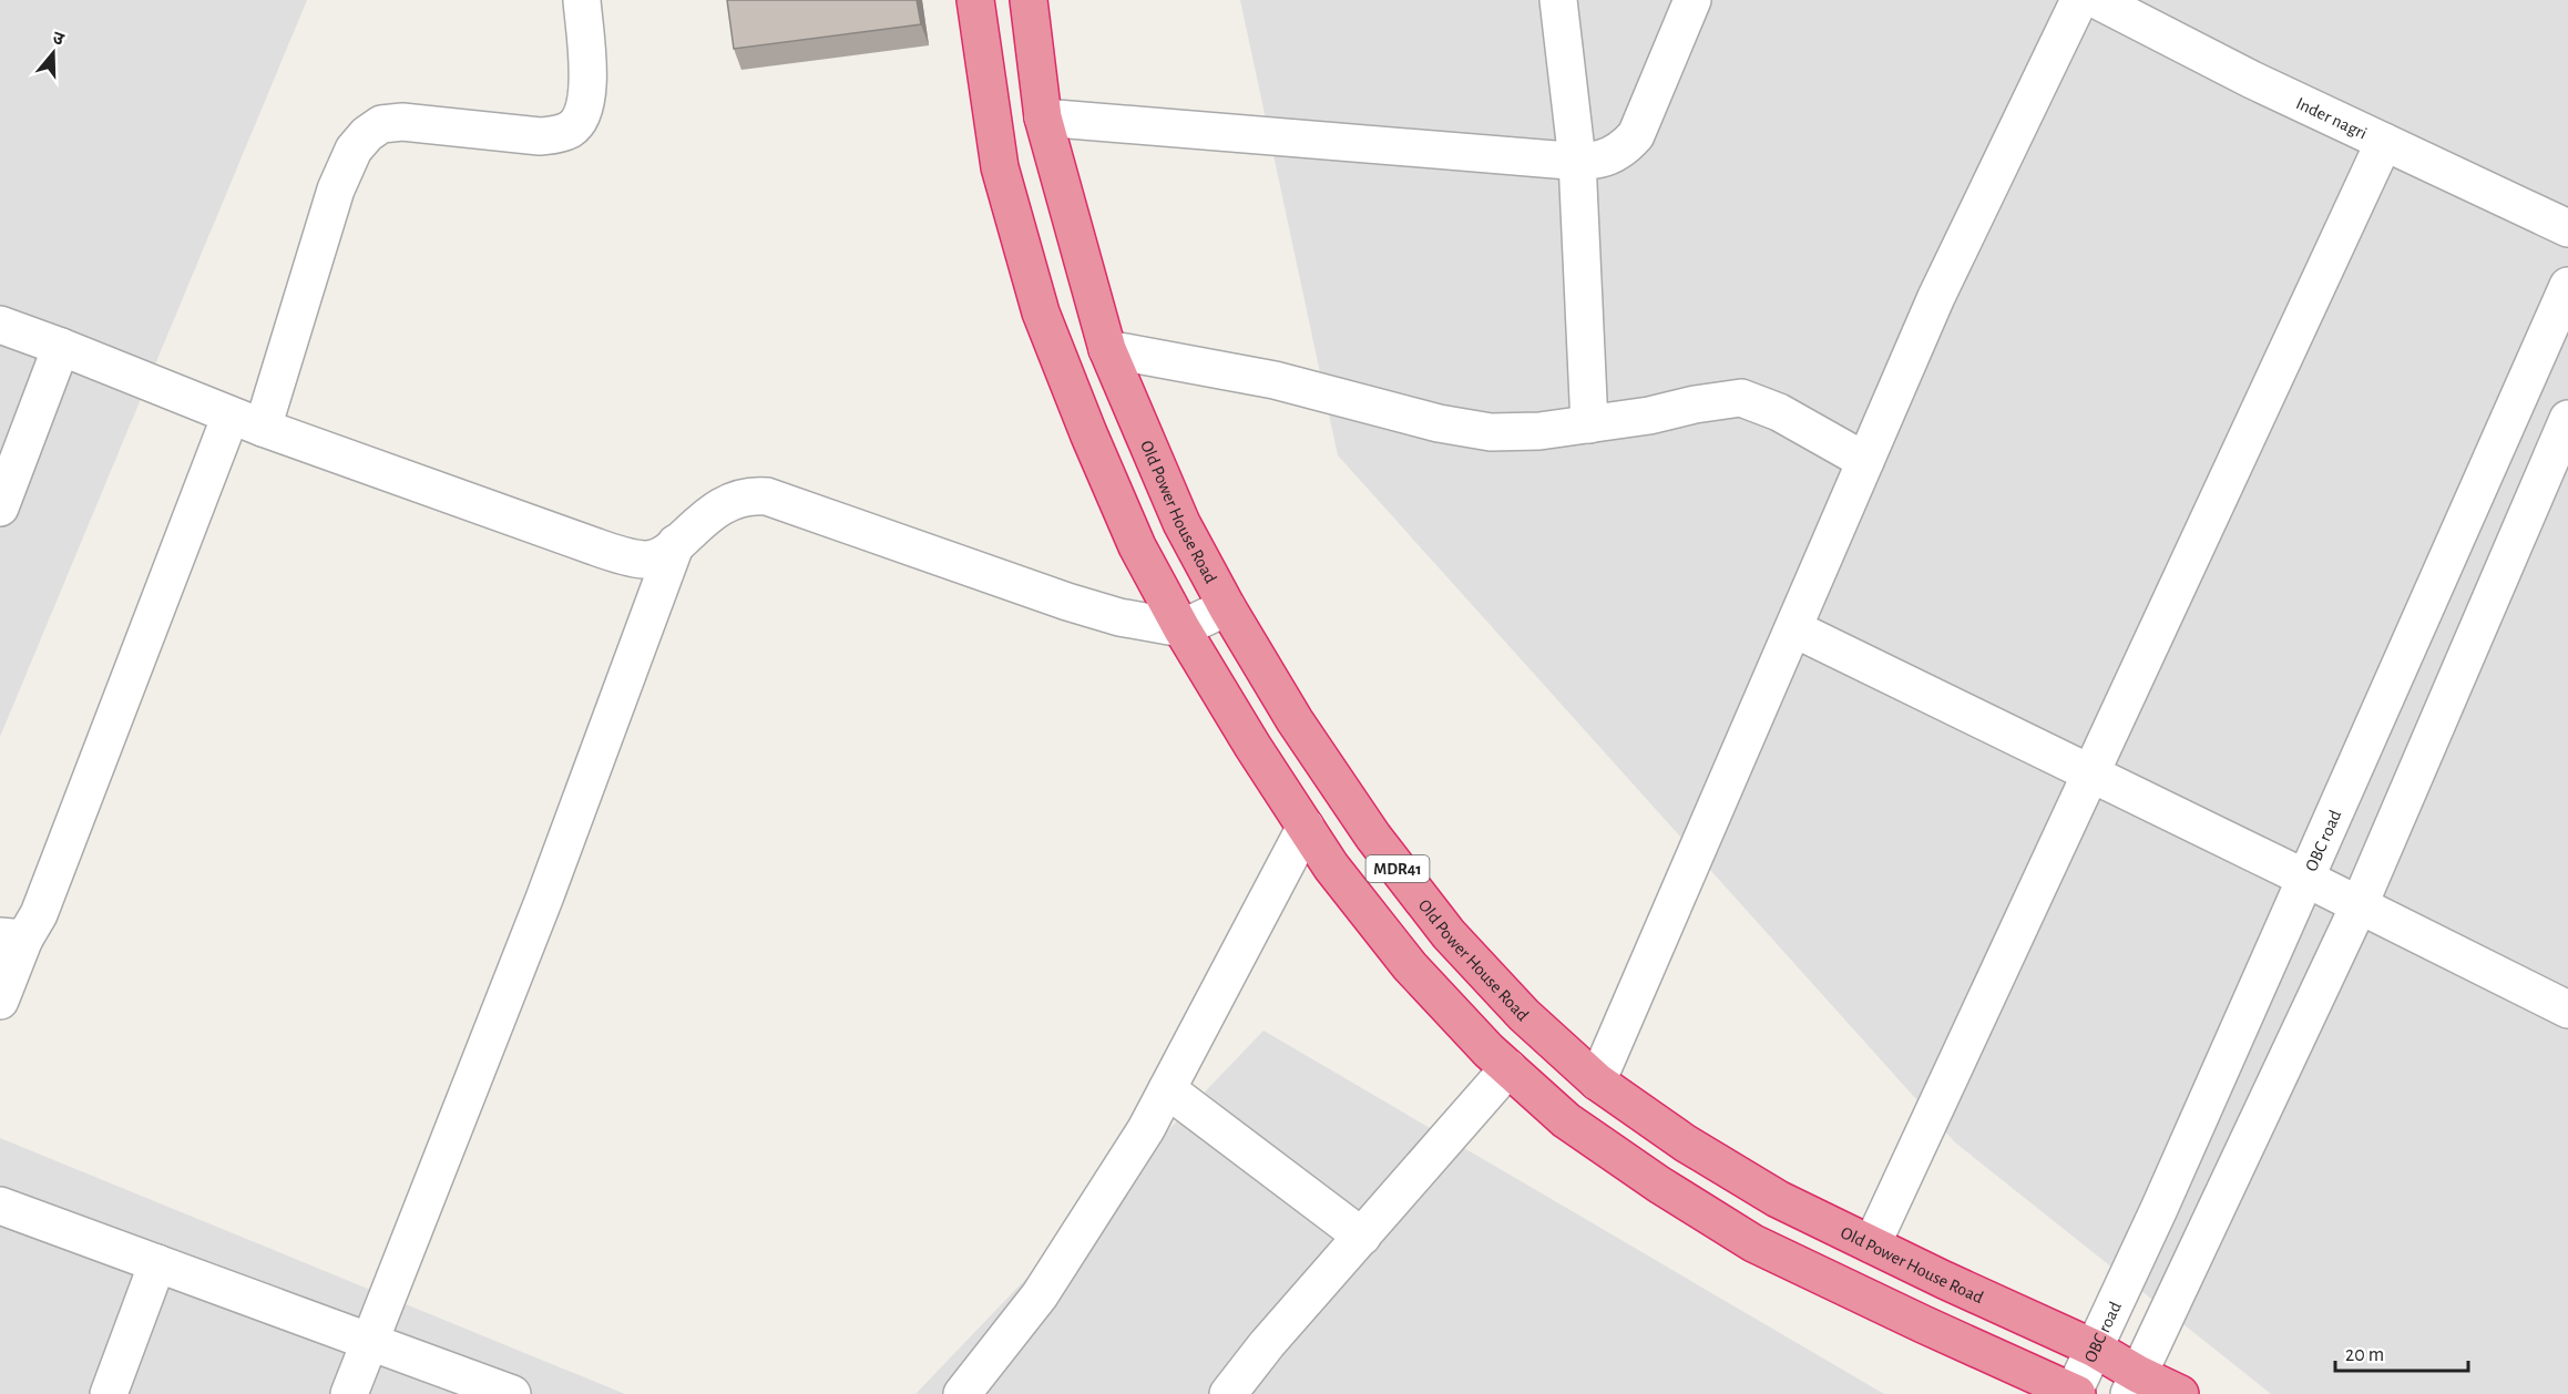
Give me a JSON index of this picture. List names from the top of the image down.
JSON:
{
  "streets": {
    "highway": ["Old Power House Road", "MDR41"],
    "street": ["Inder nagri", "OBC road"]
  },
  "crossings": [
    ["Old Power House Road", "OBC road"],
    ["OBC road", "MDR41"]
  ],
  "scale_bar": "20 m",
  "north": "top"
}
